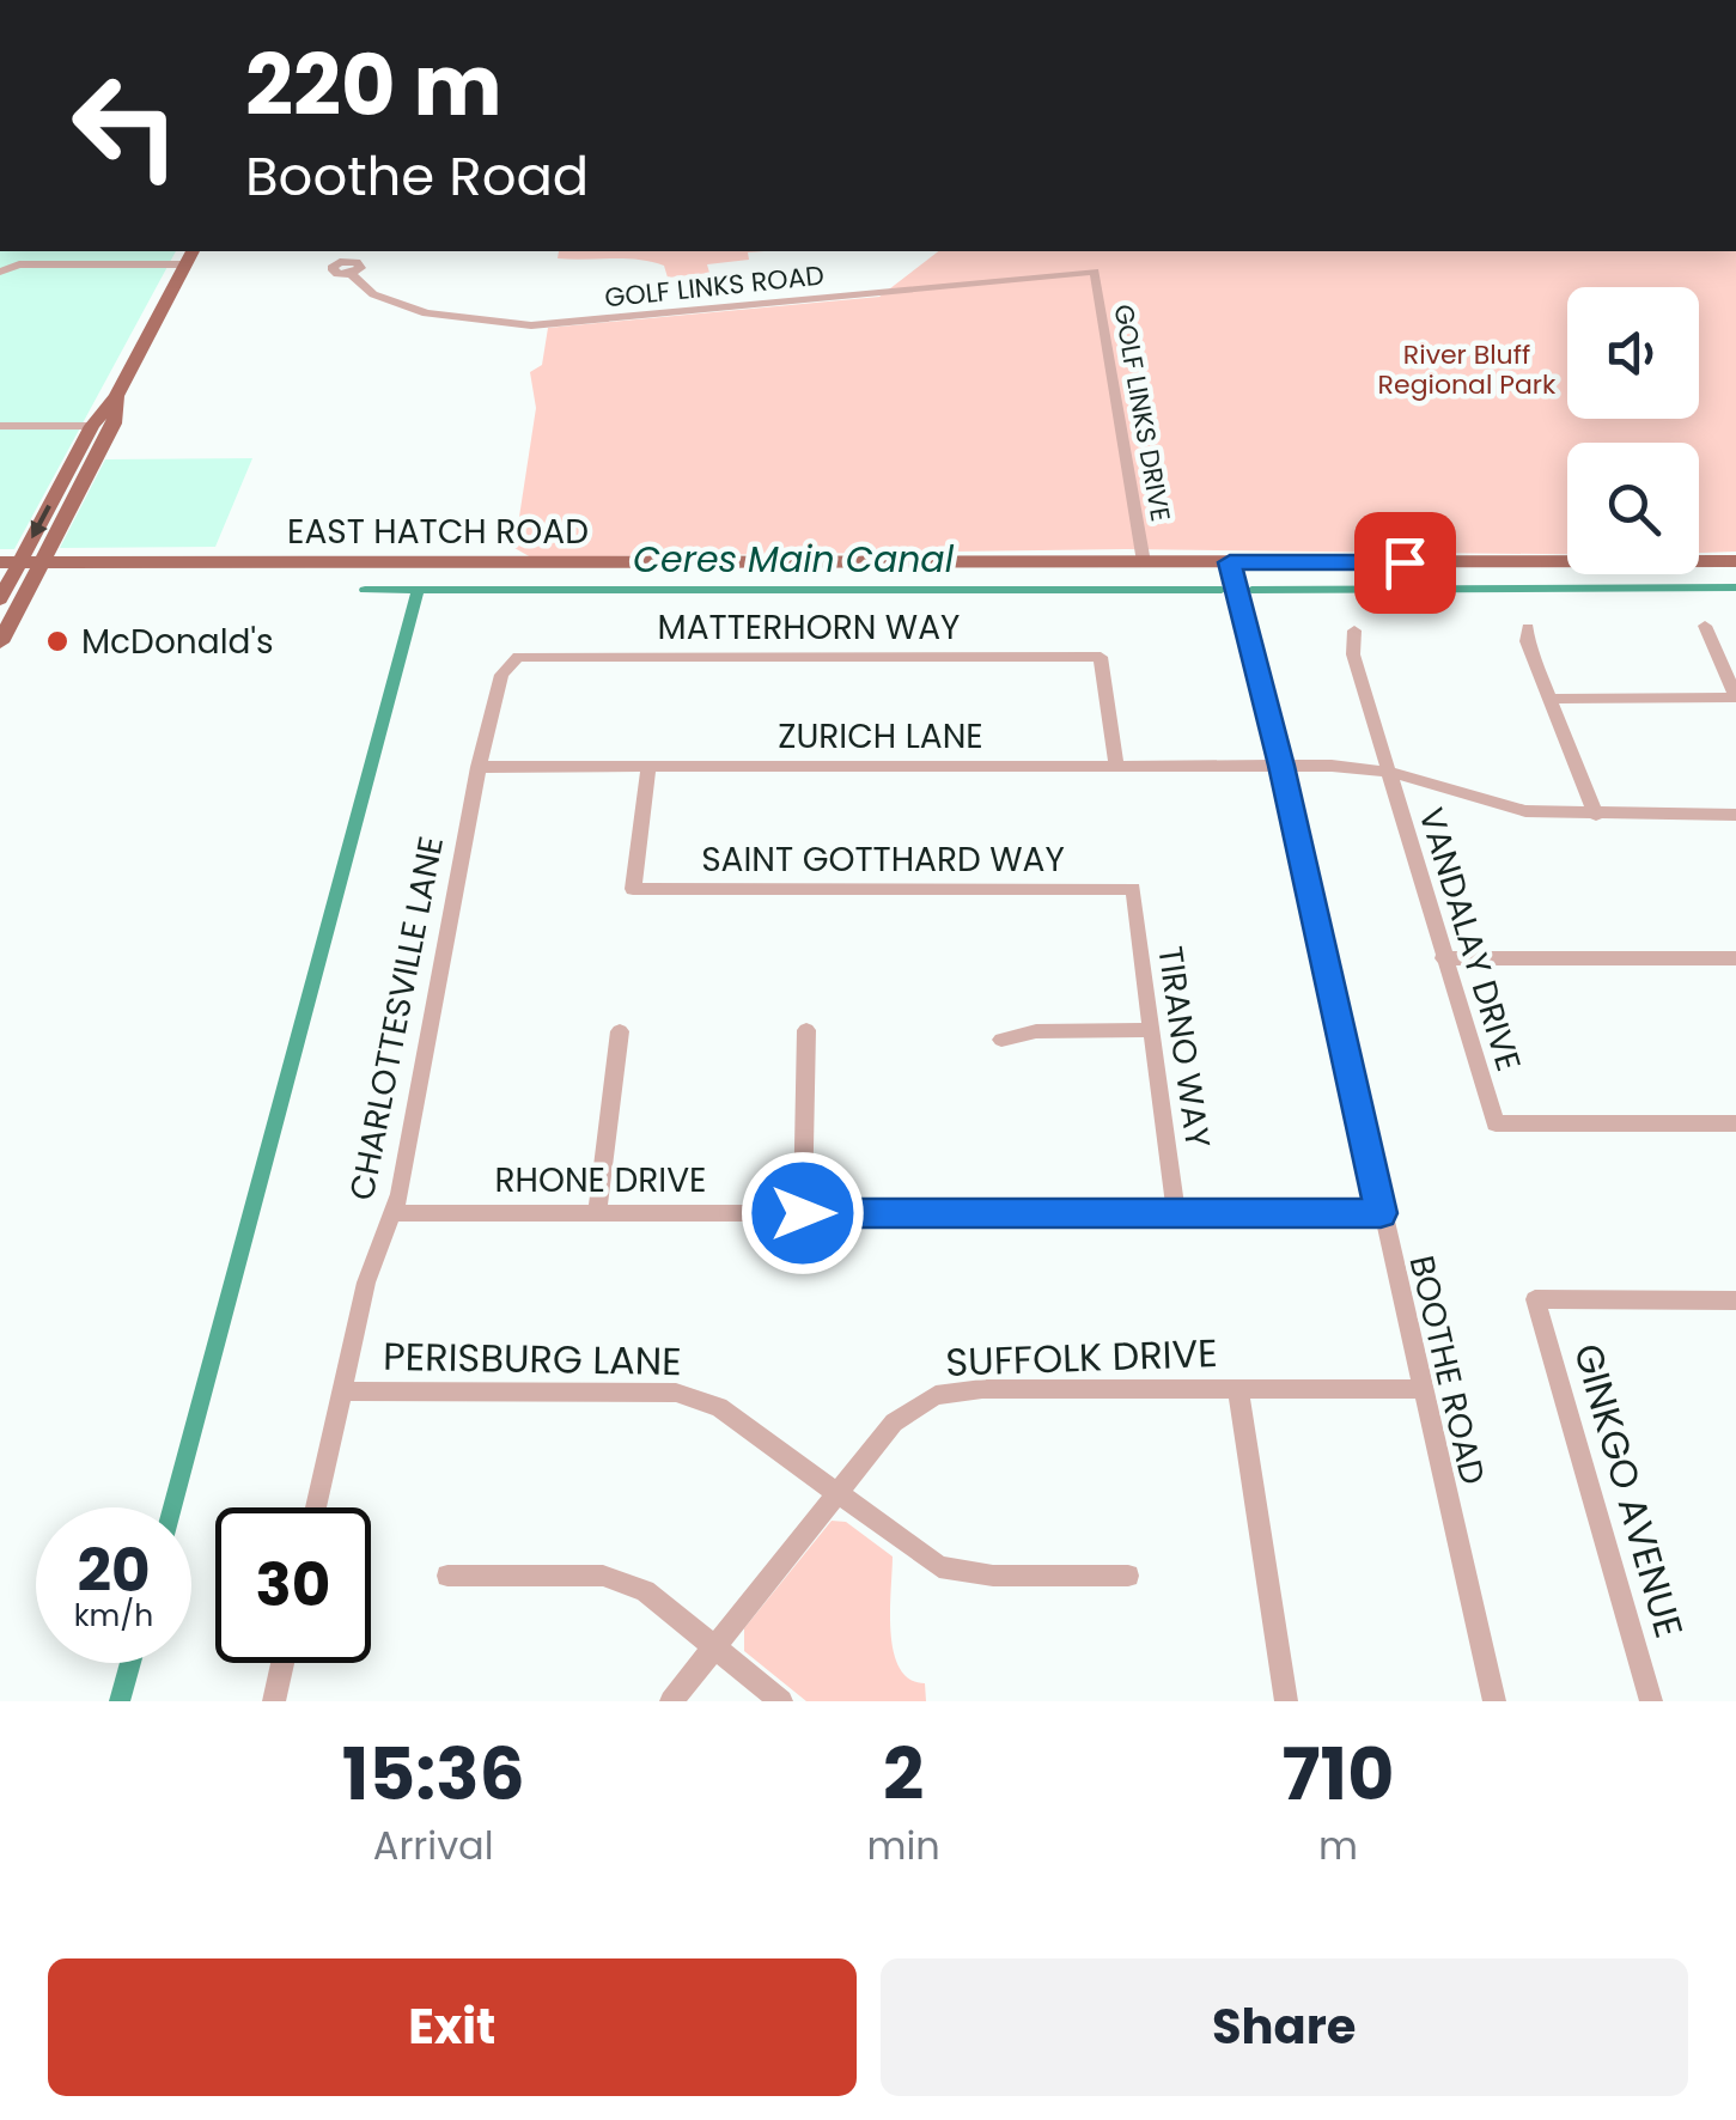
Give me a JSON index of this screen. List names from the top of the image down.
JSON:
{
  "streets": {
    "main road": ["EAST HATCH ROAD"],
    "street": [
      "GOLF LINKS ROAD",
      "GOLF LINKS DRIVE",
      "MATTERHORN WAY",
      "ZURICH LANE",
      "SAINT GOTTHARD WAY",
      "VANDALAY DRIVE",
      "CHARLOTTESVILLE LANE",
      "TIRANO WAY",
      "RHONE DRIVE",
      "SUFFOLK DRIVE",
      "PERISBURG LANE",
      "BOOTHE ROAD",
      "GINKGO AVENUE"
    ]
  },
  "crossings": [
    ["GOLF LINKS ROAD", "GOLF LINKS DRIVE"],
    ["GOLF LINKS DRIVE", "EAST HATCH ROAD"],
    ["EAST HATCH ROAD", "BOOTHE ROAD"],
    ["MATTERHORN WAY", "ZURICH LANE"],
    ["MATTERHORN WAY", "CHARLOTTESVILLE LANE"],
    ["ZURICH LANE", "SAINT GOTTHARD WAY"],
    ["ZURICH LANE", "VANDALAY DRIVE"],
    ["ZURICH LANE", "CHARLOTTESVILLE LANE"],
    ["ZURICH LANE", "BOOTHE ROAD"],
    ["SAINT GOTTHARD WAY", "TIRANO WAY"],
    ["CHARLOTTESVILLE LANE", "RHONE DRIVE"],
    ["CHARLOTTESVILLE LANE", "PERISBURG LANE"],
    ["TIRANO WAY", "RHONE DRIVE"],
    ["RHONE DRIVE", "BOOTHE ROAD"],
    ["SUFFOLK DRIVE", "PERISBURG LANE"],
    ["SUFFOLK DRIVE", "BOOTHE ROAD"]
  ],
  "water": ["Ceres Main Canal"],
  "parks": ["River Bluff Regional Park"],
  "places": ["McDonald's"],
  "page": {
    "turn": ["220 m", "Boothe Road"],
    "speed": "20 km/h",
    "limit": "30",
    "eta": [
      "15:36",
      "Arrival",
      "2",
      "min",
      "710",
      "m"
    ],
    "buttons": ["Exit", "Share"]
  }
}
